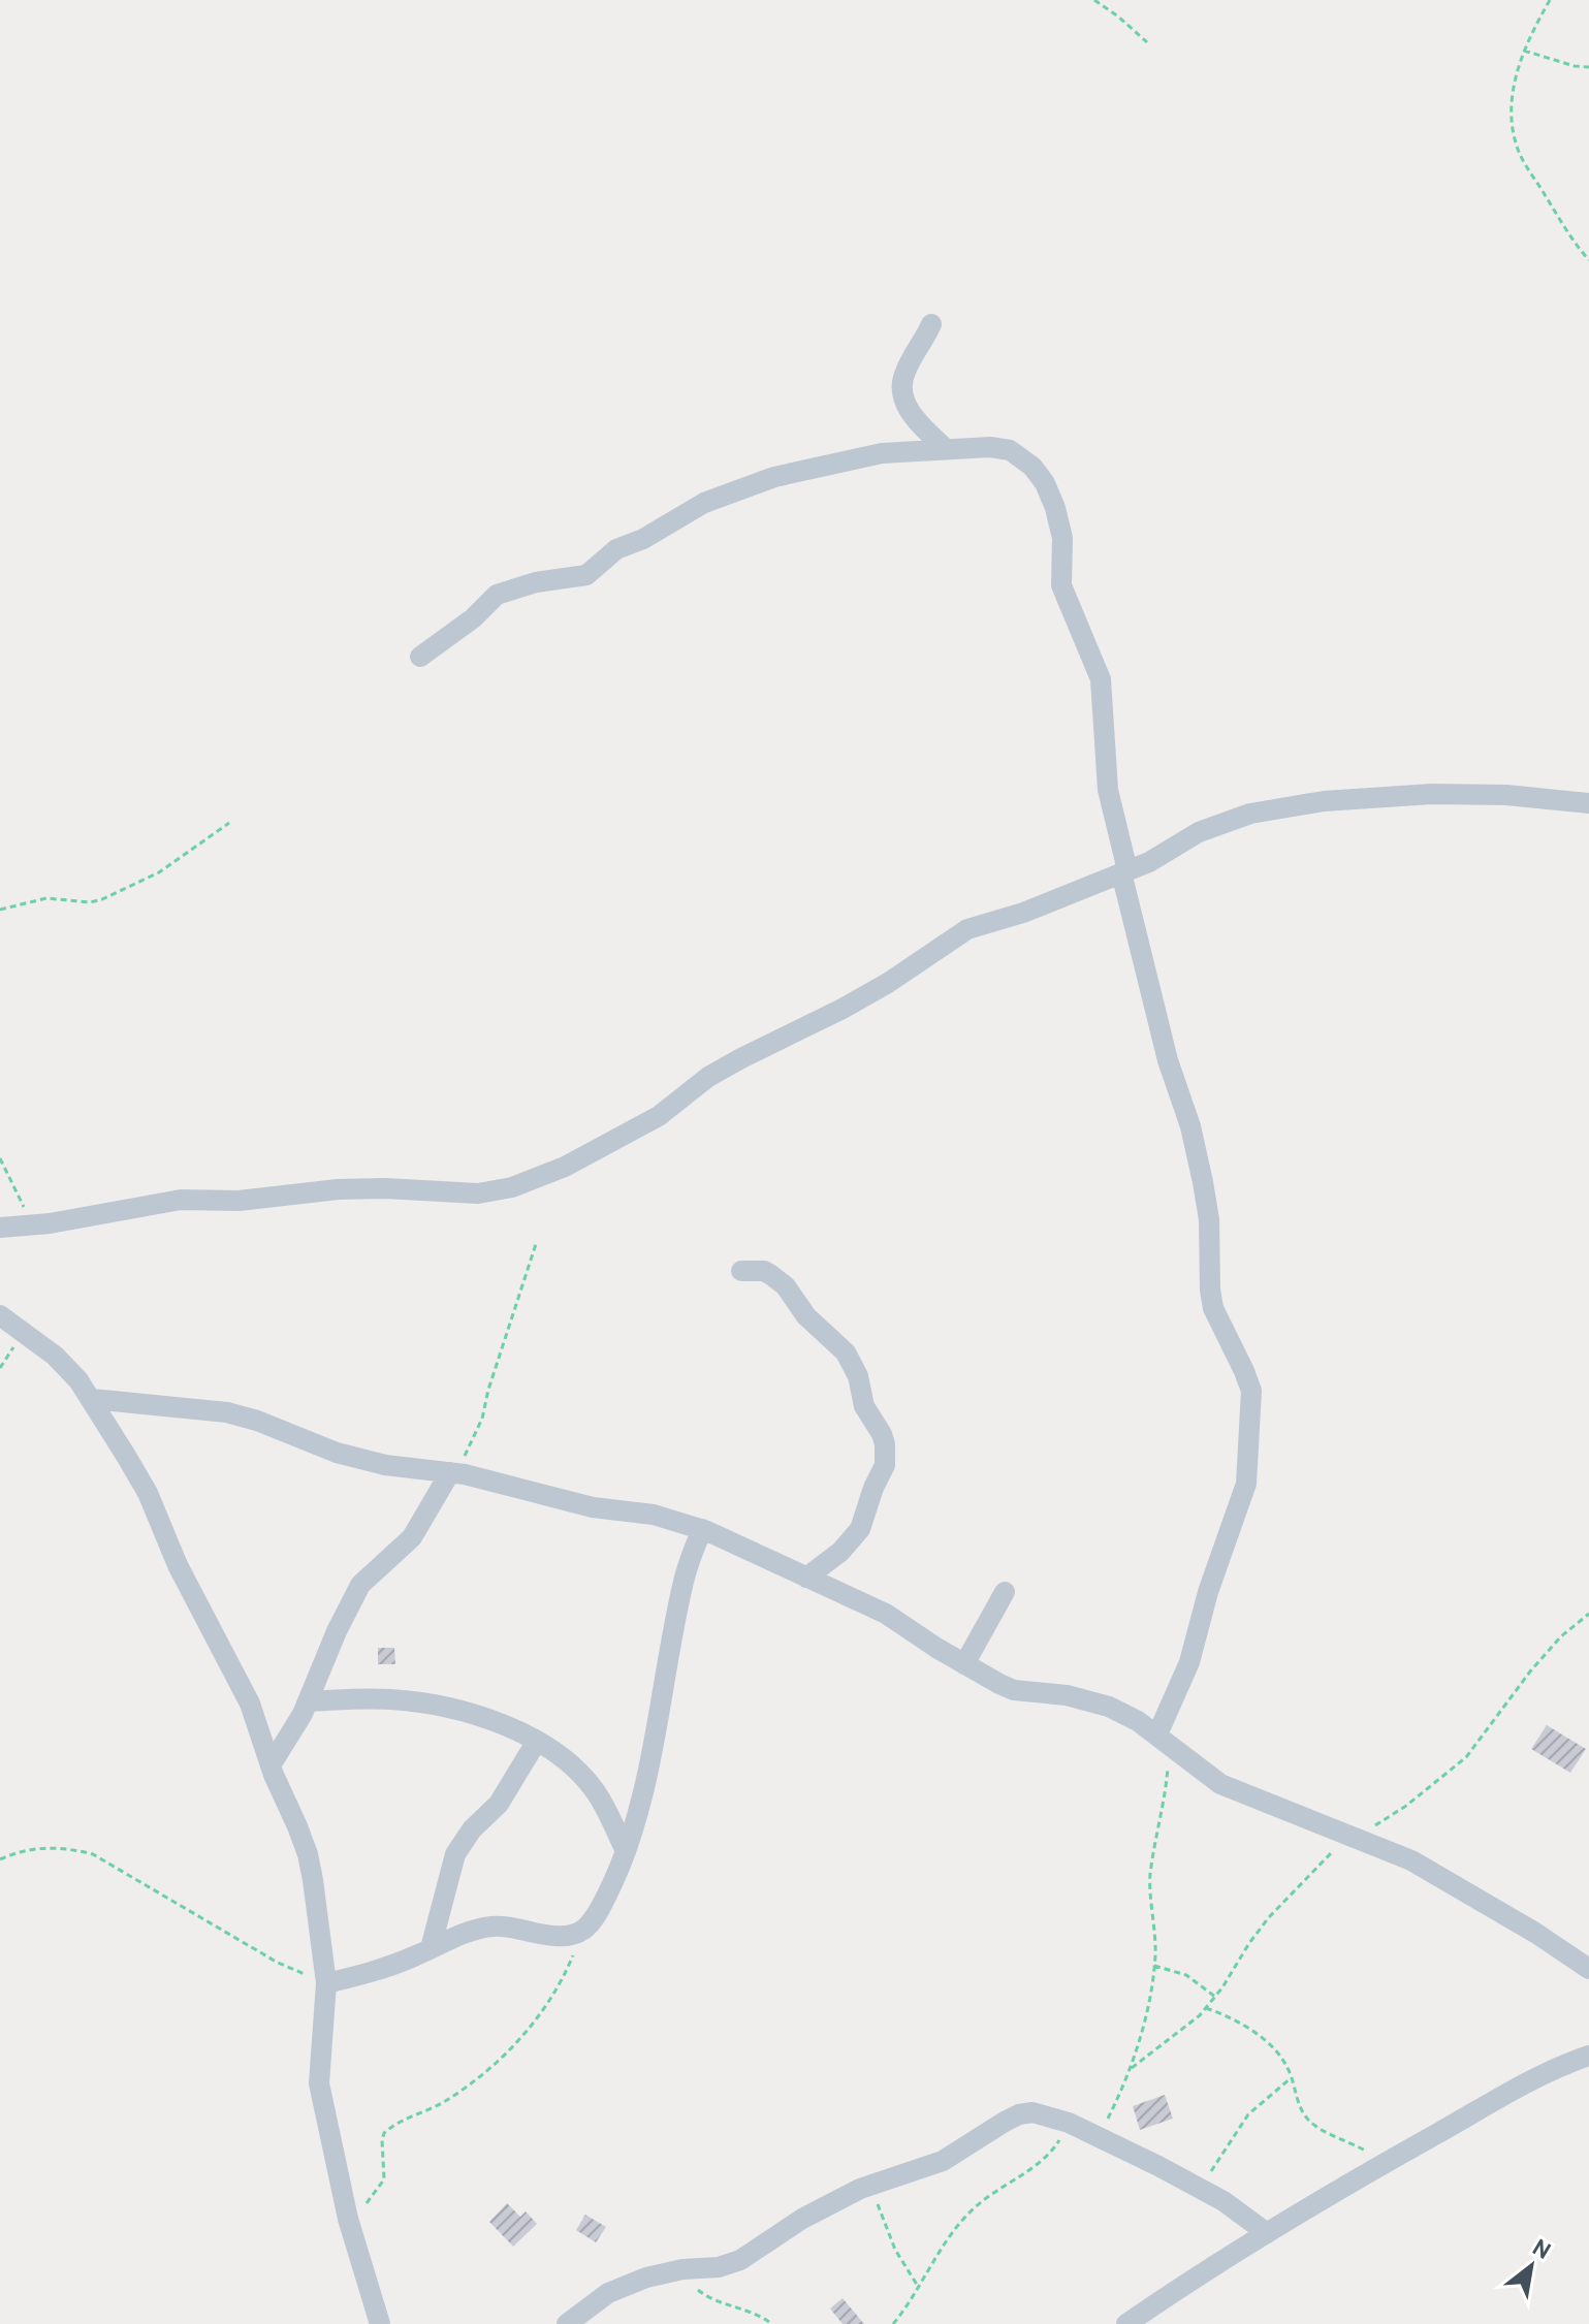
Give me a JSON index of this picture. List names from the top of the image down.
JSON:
{
  "north": "top right"
}
